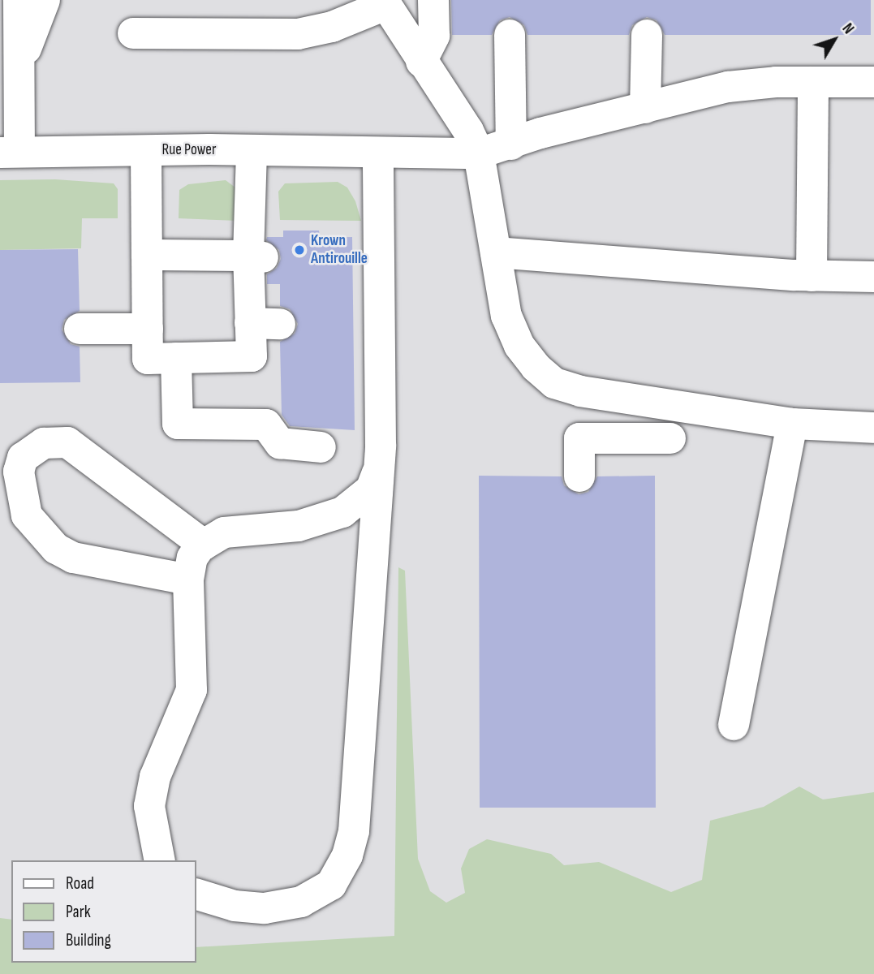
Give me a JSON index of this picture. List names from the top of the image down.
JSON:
{
  "streets": {
    "street": ["Rue Power"]
  },
  "places": ["Krown Antirouille"],
  "legend": ["Road", "Park", "Building"],
  "north": "top right"
}
